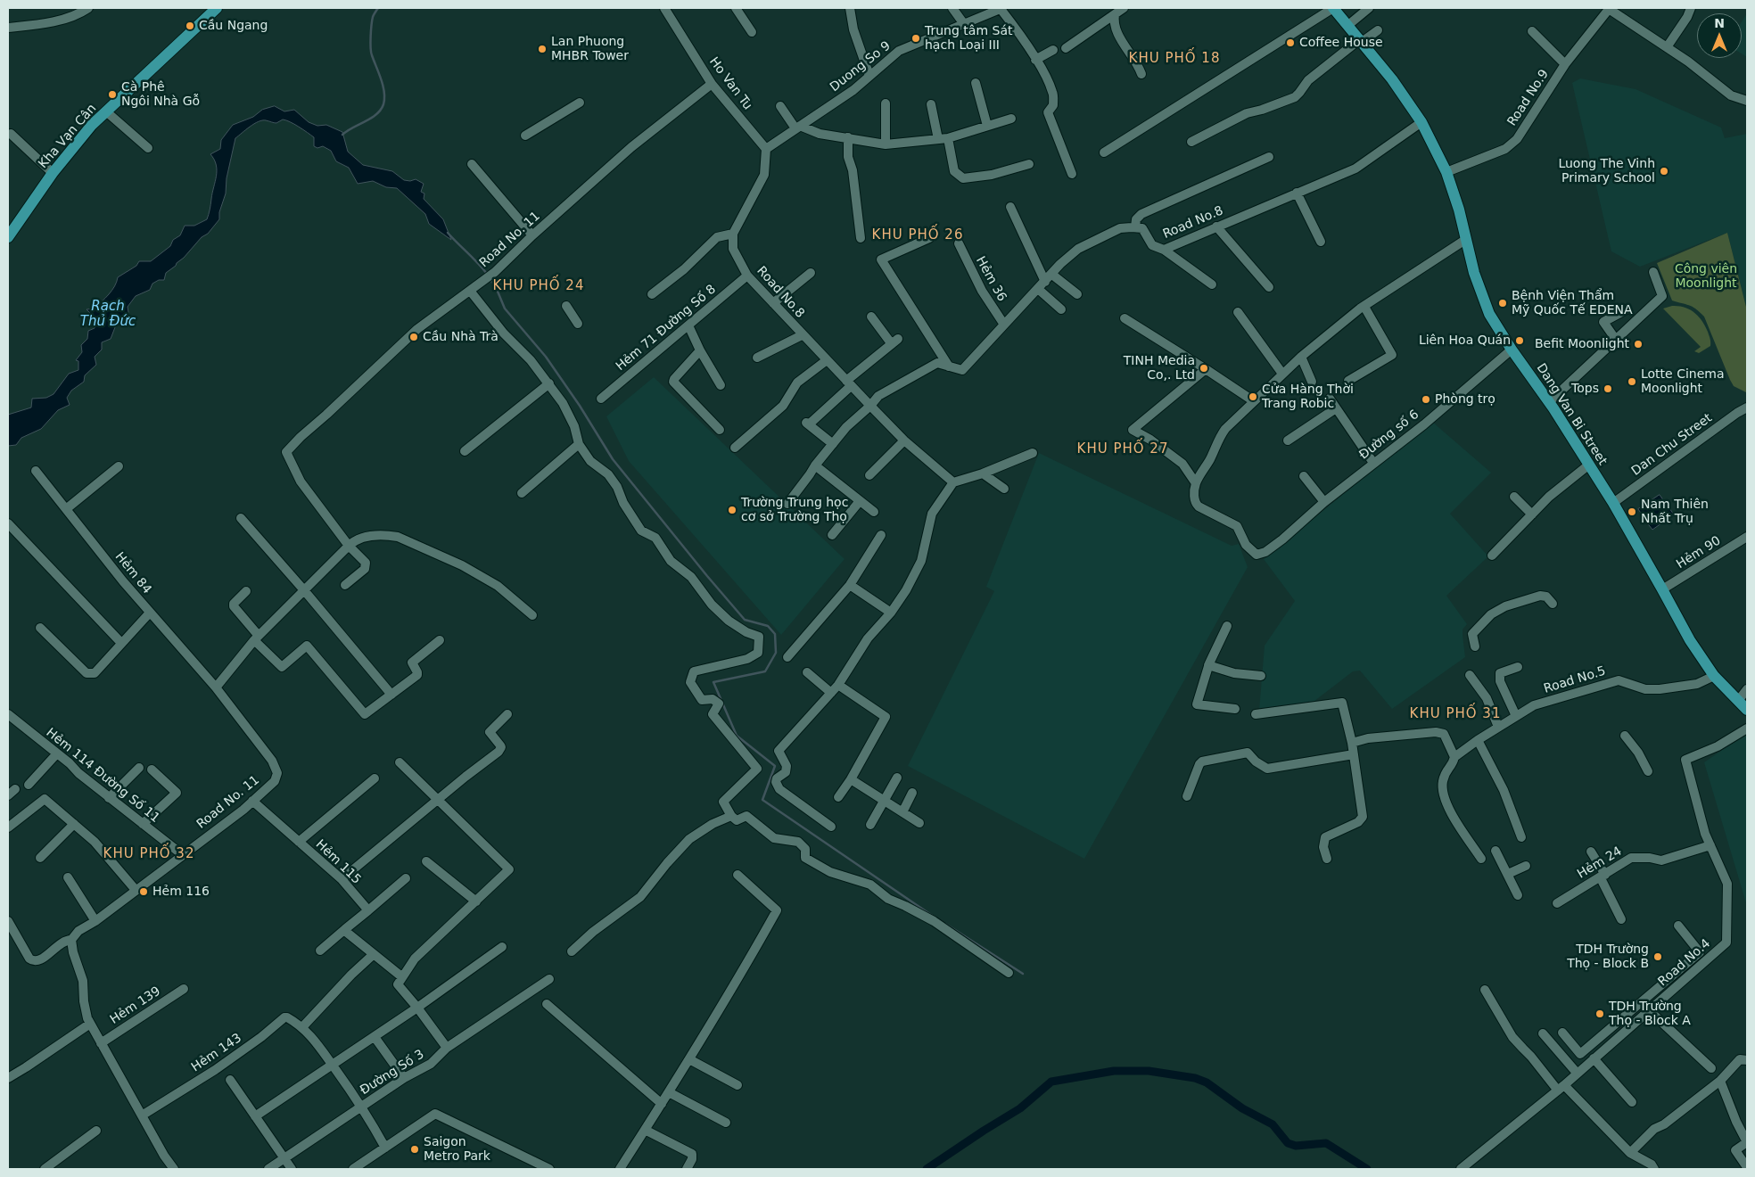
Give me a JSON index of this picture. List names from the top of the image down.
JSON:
{
  "streets": {
    "main road": ["Kha Vạn Cân", "Dang Van Bi Street"],
    "street": [
      "Duong So 9",
      "Ho Van Tu",
      "Road No.9",
      "Road No.8",
      "Road No. 11",
      "Hẻm 36",
      "Hẻm 71 Đường Số 8",
      "Đường số 6",
      "Dan Chu Street",
      "Hẻm 90",
      "Hẻm 84",
      "Road No.5",
      "Hẻm 114 Đường Số 11",
      "Hẻm 115",
      "Hẻm 24",
      "Road No.4",
      "Hẻm 139",
      "Hẻm 143",
      "Đường Số 3"
    ]
  },
  "crossings": [
    ["Duong So 9", "Ho Van Tu"],
    ["Ho Van Tu", "Road No. 11"],
    ["Road No.9", "Dang Van Bi Street"],
    ["Road No.8", "Hẻm 71 Đường Số 8"],
    ["Road No.8", "Dang Van Bi Street"],
    ["Road No. 11", "Hẻm 84"],
    ["Road No. 11", "Hẻm 114 Đường Số 11"],
    ["Road No. 11", "Hẻm 115"],
    ["Dang Van Bi Street", "Đường số 6"],
    ["Dang Van Bi Street", "Dan Chu Street"],
    ["Dang Van Bi Street", "Hẻm 90"],
    ["Dang Van Bi Street", "Road No.5"],
    ["Hẻm 24", "Road No.4"]
  ],
  "districts": [
    "KHU PHỐ 18",
    "KHU PHỐ 26",
    "KHU PHỐ 24",
    "KHU PHỐ 27",
    "KHU PHỐ 31",
    "KHU PHỐ 32"
  ],
  "water": ["Rạch Thủ Đức"],
  "parks": ["Công viên Moonlight"],
  "places": [
    "Cầu Ngang",
    "Trung tâm Sát hạch Loại III",
    "Coffee House",
    "Lan Phuong MHBR Tower",
    "Cà Phê Ngôi Nhà Gỗ",
    "Luong The Vinh Primary School",
    "Bệnh Viện Thẩm Mỹ Quốc Tế EDENA",
    "Cầu Nhà Trà",
    "Liên Hoa Quán",
    "Befit Moonlight",
    "TINH Media Co,. Ltd",
    "Lotte Cinema Moonlight",
    "Tops",
    "Cửa Hàng Thời Trang Robic",
    "Phòng trọ",
    "Trường Trung học cơ sở Trường Thọ",
    "Nam Thiên Nhất Trụ",
    "Hẻm 116",
    "TDH Trường Thọ - Block B",
    "TDH Trường Thọ - Block A",
    "Saigon Metro Park"
  ],
  "north": "top"
}
